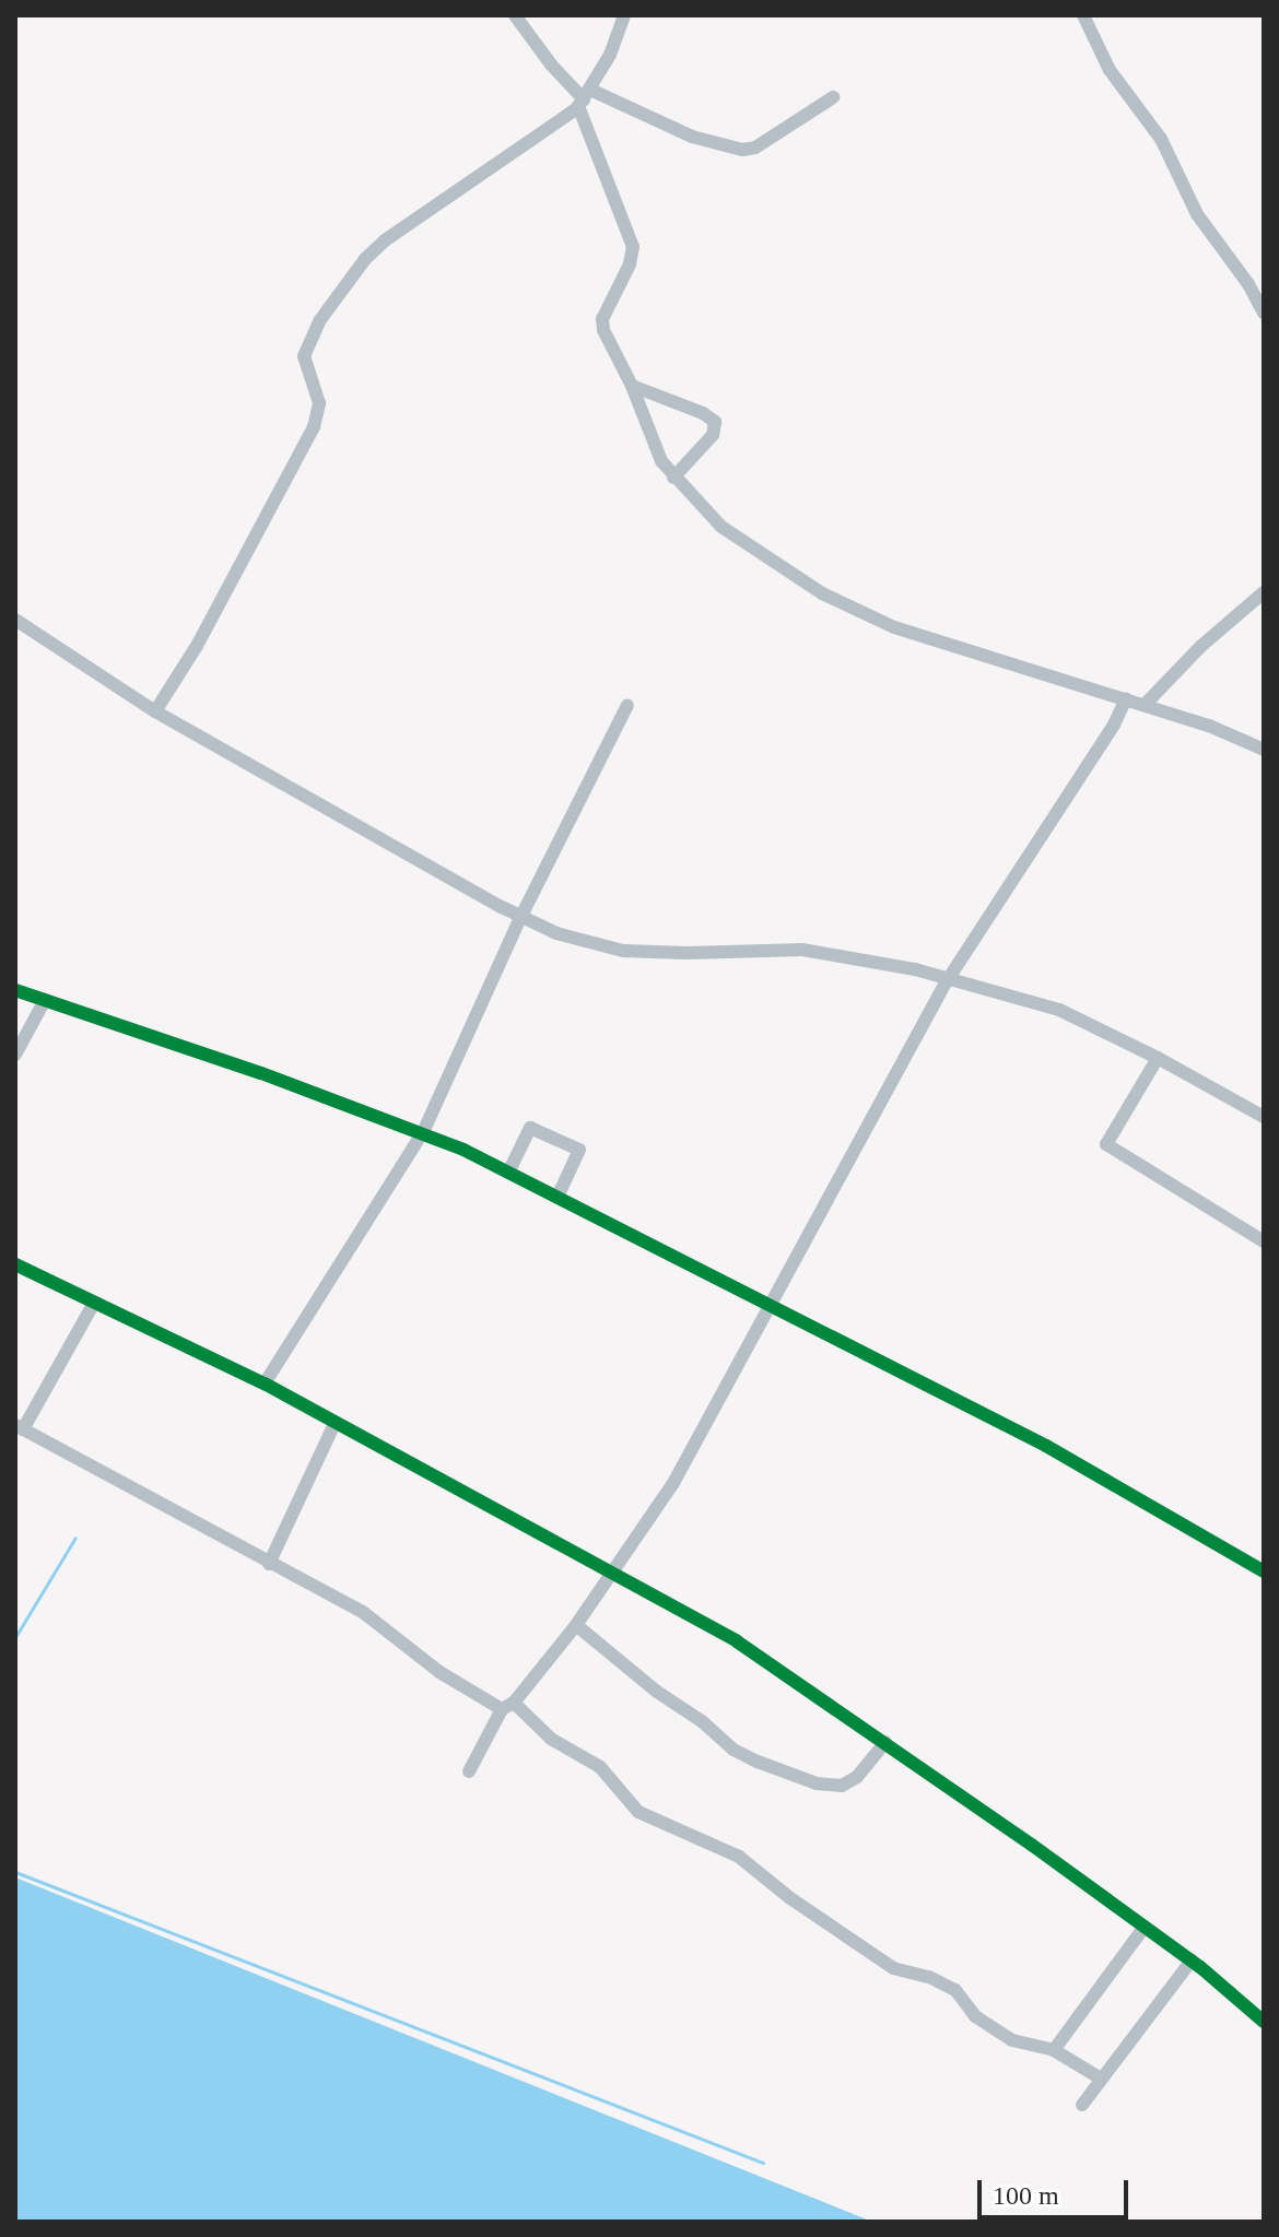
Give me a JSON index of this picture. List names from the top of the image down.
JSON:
{
  "scale_bar": "100 m"
}
